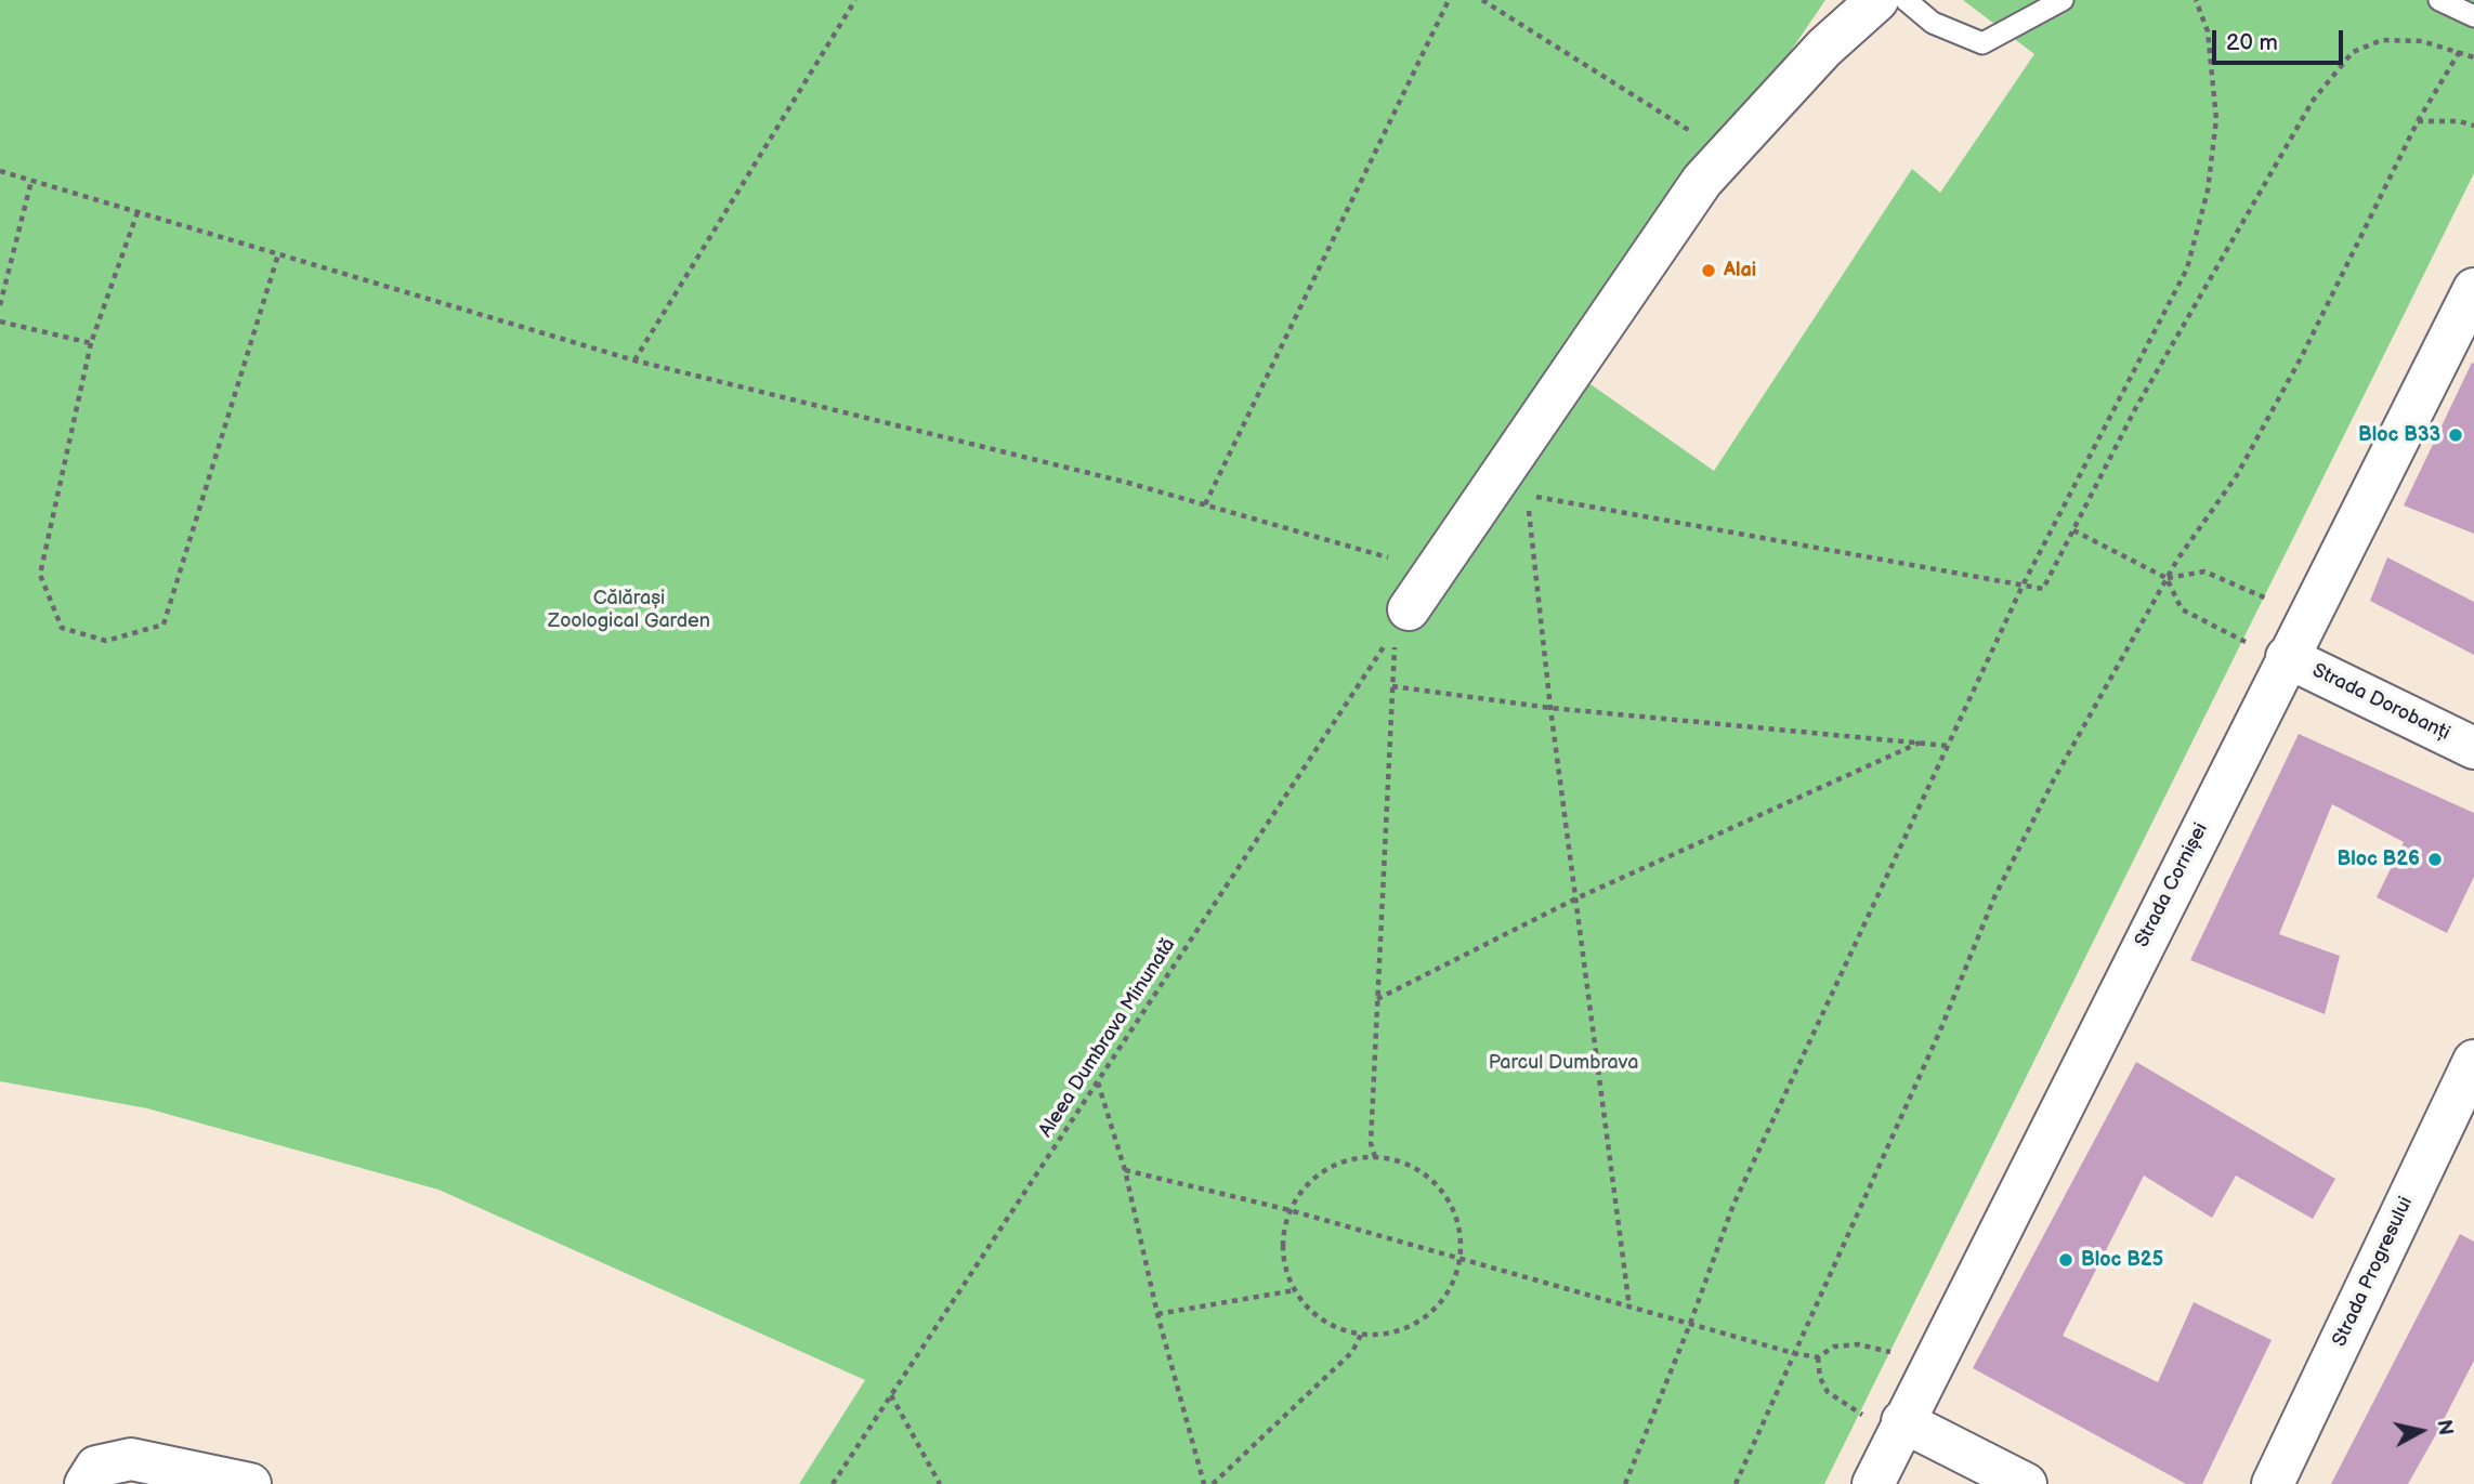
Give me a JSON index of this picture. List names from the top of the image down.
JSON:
{
  "streets": {
    "street": ["Strada Dorobanți", "Strada Cornișei", "Strada Progresului"],
    "path": ["Aleea Dumbrava Minunată"]
  },
  "crossings": [
    ["Strada Dorobanți", "Strada Cornișei"]
  ],
  "parks": ["Călărași Zoological Garden", "Parcul Dumbrava"],
  "places": [
    "Alai",
    "Bloc B33",
    "Bloc B26",
    "Bloc B25"
  ],
  "scale_bar": "20 m",
  "north": "right"
}
